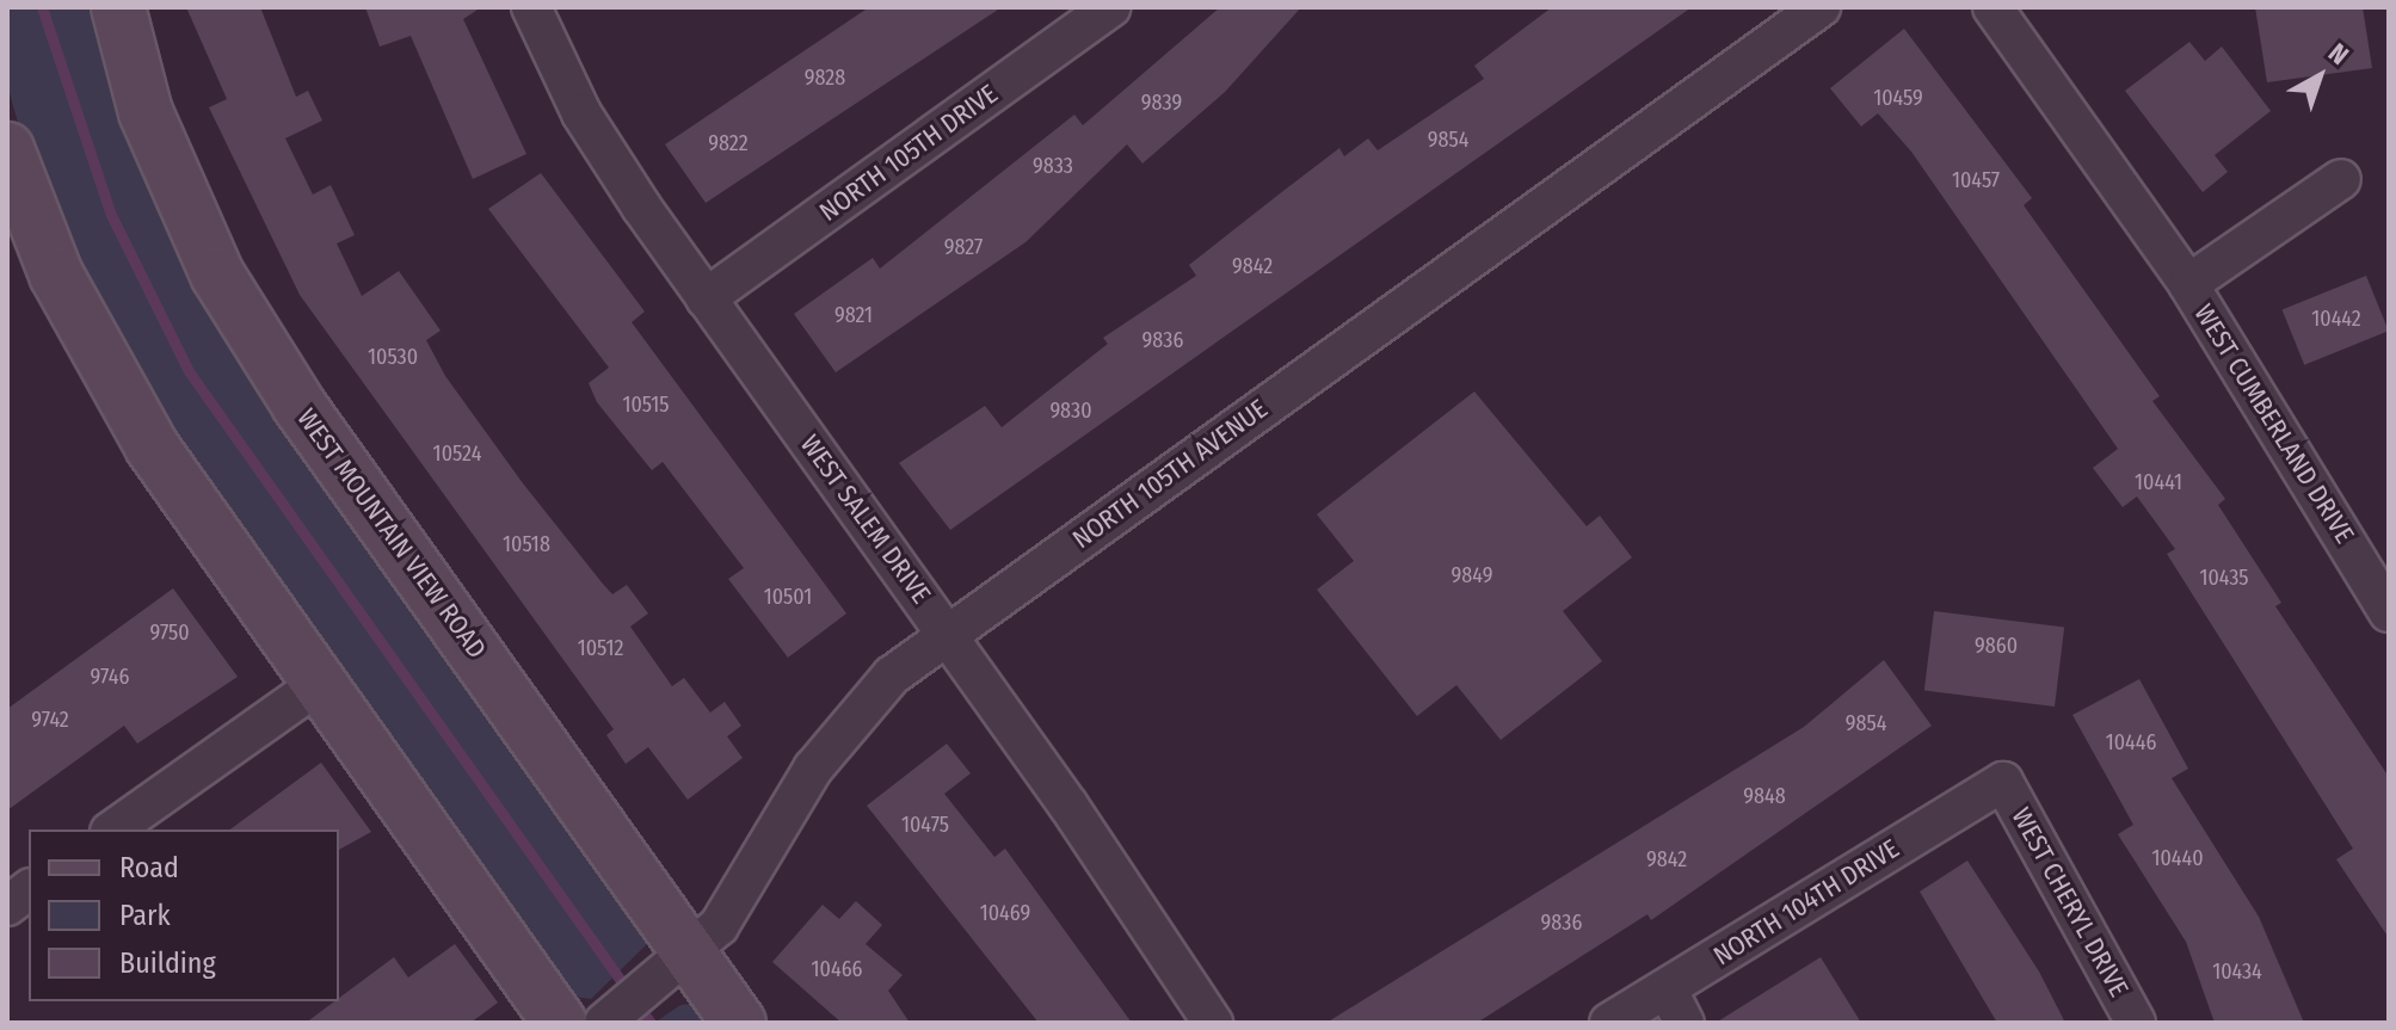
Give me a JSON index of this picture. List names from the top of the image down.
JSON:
{
  "streets": {
    "street": [
      "NORTH 105TH DRIVE",
      "WEST CUMBERLAND DRIVE",
      "NORTH 105TH AVENUE",
      "WEST SALEM DRIVE",
      "WEST MOUNTAIN VIEW ROAD",
      "NORTH 104TH DRIVE",
      "WEST CHERYL DRIVE"
    ]
  },
  "crossings": [
    ["NORTH 105TH DRIVE", "WEST SALEM DRIVE"],
    ["NORTH 105TH AVENUE", "WEST SALEM DRIVE"],
    ["NORTH 105TH AVENUE", "WEST MOUNTAIN VIEW ROAD"],
    ["NORTH 104TH DRIVE", "WEST CHERYL DRIVE"]
  ],
  "house_numbers": [
    "9828",
    "10459",
    "9839",
    "9854",
    "9822",
    "9833",
    "10457",
    "9827",
    "9842",
    "9821",
    "10442",
    "9836",
    "10530",
    "10515",
    "9830",
    "10524",
    "10441",
    "10518",
    "9849",
    "10435",
    "10501",
    "9750",
    "9860",
    "10512",
    "9746",
    "9742",
    "9854",
    "10446",
    "9848",
    "10475",
    "10440",
    "9842",
    "10469",
    "9836",
    "10466",
    "10434"
  ],
  "legend": ["Road", "Park", "Building"],
  "north": "top right"
}
